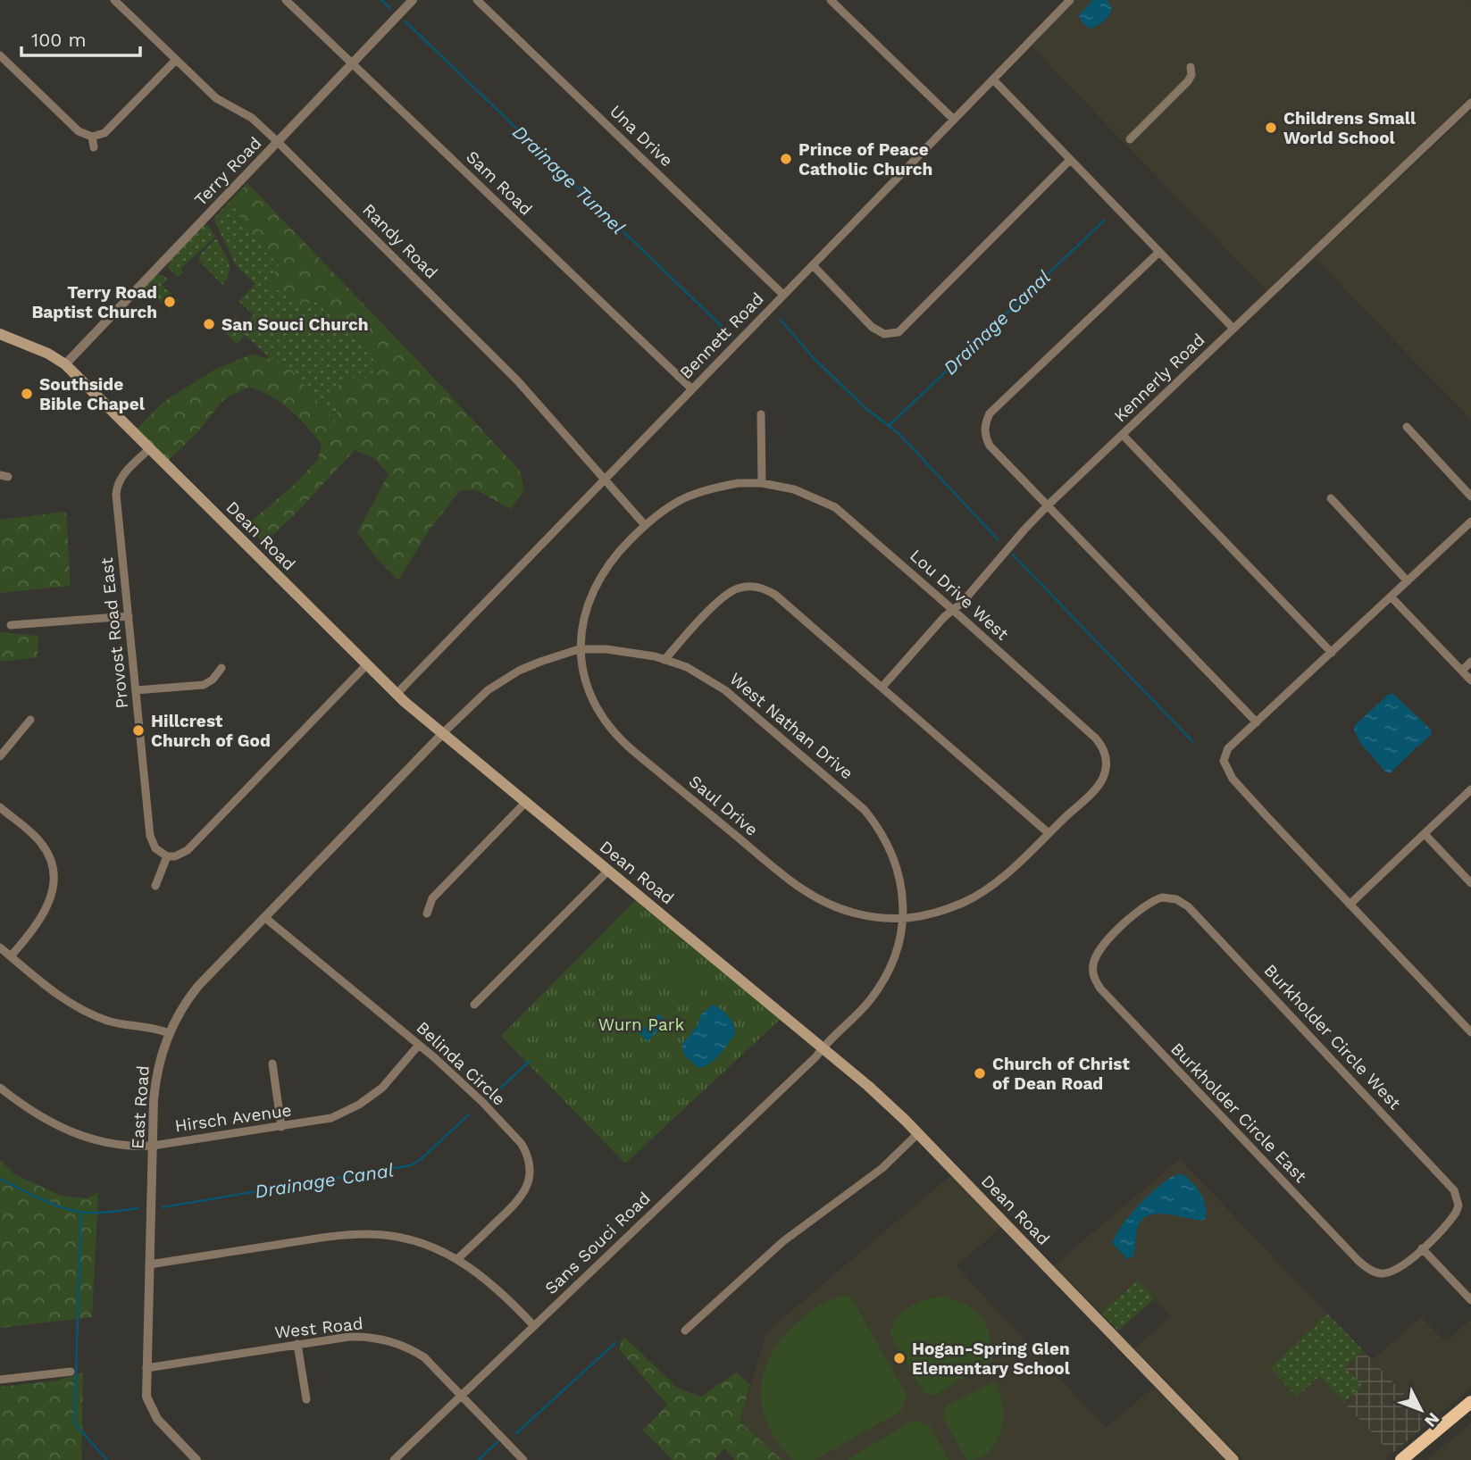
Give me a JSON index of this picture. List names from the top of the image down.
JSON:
{
  "streets": {
    "main road": ["Dean Road"],
    "street": [
      "Una Drive",
      "Terry Road",
      "Sam Road",
      "Randy Road",
      "Bennett Road",
      "Kennerly Road",
      "Lou Drive West",
      "Provost Road East",
      "West Nathan Drive",
      "Saul Drive",
      "Burkholder Circle West",
      "Belinda Circle",
      "East Road",
      "Burkholder Circle East",
      "Hirsch Avenue",
      "Sans Souci Road",
      "West Road"
    ]
  },
  "crossings": [
    ["Una Drive", "Bennett Road"],
    ["Terry Road", "Sam Road"],
    ["Terry Road", "Randy Road"],
    ["Terry Road", "Dean Road"],
    ["Sam Road", "Bennett Road"],
    ["Randy Road", "Bennett Road"],
    ["Randy Road", "Lou Drive West"],
    ["Bennett Road", "Dean Road"],
    ["Kennerly Road", "Lou Drive West"],
    ["Dean Road", "Provost Road East"],
    ["Dean Road", "West Nathan Drive"],
    ["Dean Road", "East Road"],
    ["Dean Road", "Sans Souci Road"],
    ["Lou Drive West", "West Nathan Drive"],
    ["Lou Drive West", "Saul Drive"],
    ["West Nathan Drive", "Saul Drive"],
    ["West Nathan Drive", "East Road"],
    ["West Nathan Drive", "Sans Souci Road"],
    ["Saul Drive", "Sans Souci Road"],
    ["Burkholder Circle West", "Burkholder Circle East"],
    ["Belinda Circle", "East Road"],
    ["Belinda Circle", "Hirsch Avenue"],
    ["East Road", "Hirsch Avenue"],
    ["East Road", "West Road"],
    ["Sans Souci Road", "West Road"]
  ],
  "water": ["Drainage Tunnel", "Drainage Canal"],
  "parks": ["Wurn Park"],
  "places": [
    "Childrens Small World School",
    "Prince of Peace Catholic Church",
    "Terry Road Baptist Church",
    "San Souci Church",
    "Southside Bible Chapel",
    "Hillcrest Church of God",
    "Church of Christ of Dean Road",
    "Hogan-Spring Glen Elementary School"
  ],
  "scale_bar": "100 m",
  "north": "bottom right"
}
